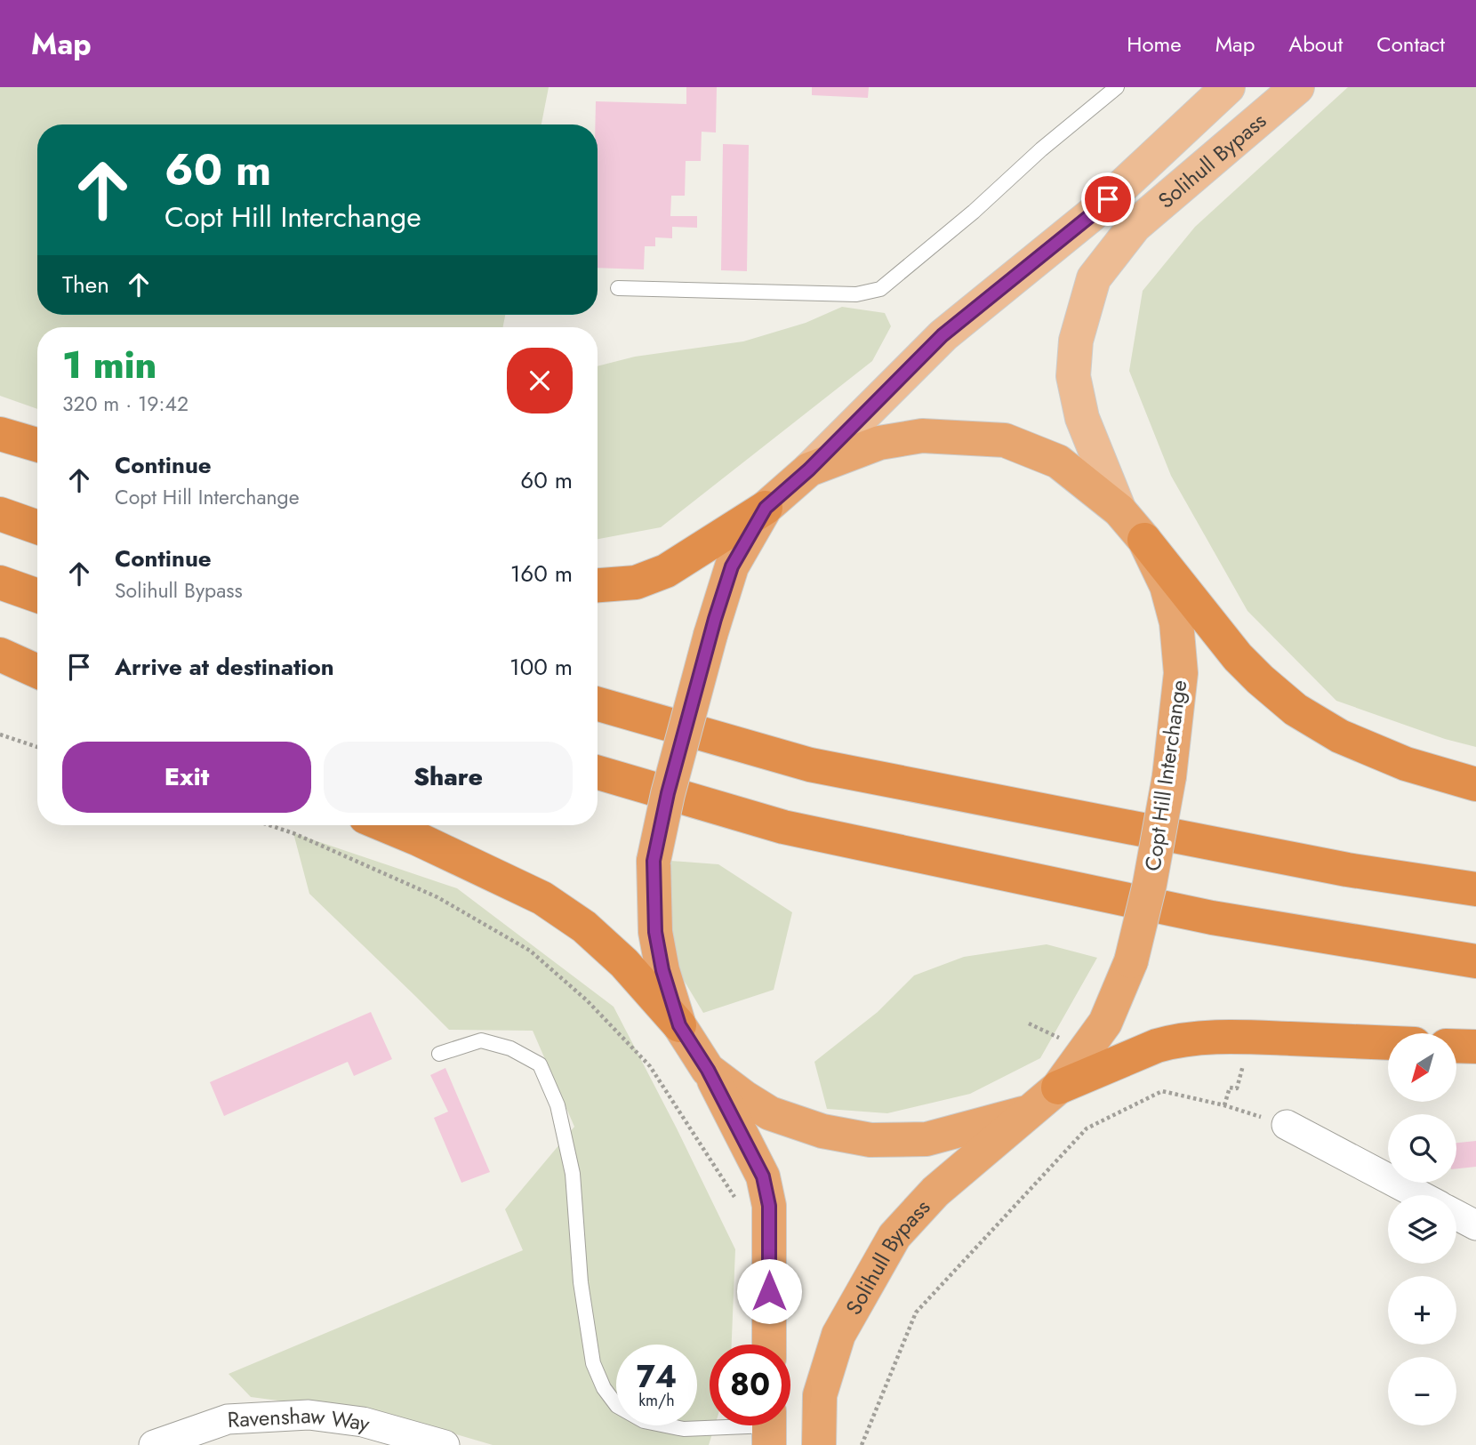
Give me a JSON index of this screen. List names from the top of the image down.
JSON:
{
  "streets": {
    "highway": ["Solihull Bypass", "Copt Hill Interchange"],
    "street": ["Ravenshaw Way"]
  },
  "crossings": [
    ["Solihull Bypass", "Copt Hill Interchange"]
  ],
  "north": "bottom left",
  "page": {
    "header": "Map",
    "nav": [
      "Home",
      "Map",
      "About",
      "Contact"
    ],
    "turn": ["60 m", "Copt Hill Interchange"],
    "then": "Then",
    "heading": ["1 min", "320 m · 19:42"],
    "list": [
      {
        "name": "Continue",
        "note": "Copt Hill Interchange",
        "value": "60 m"
      },
      {
        "name": "Continue",
        "note": "Solihull Bypass",
        "value": "160 m"
      },
      {
        "name": "Arrive at destination",
        "value": "100 m"
      }
    ],
    "buttons": ["Exit", "Share"],
    "map_buttons": ["+", "−"],
    "speed": "74 km/h",
    "limit": "80"
  }
}
